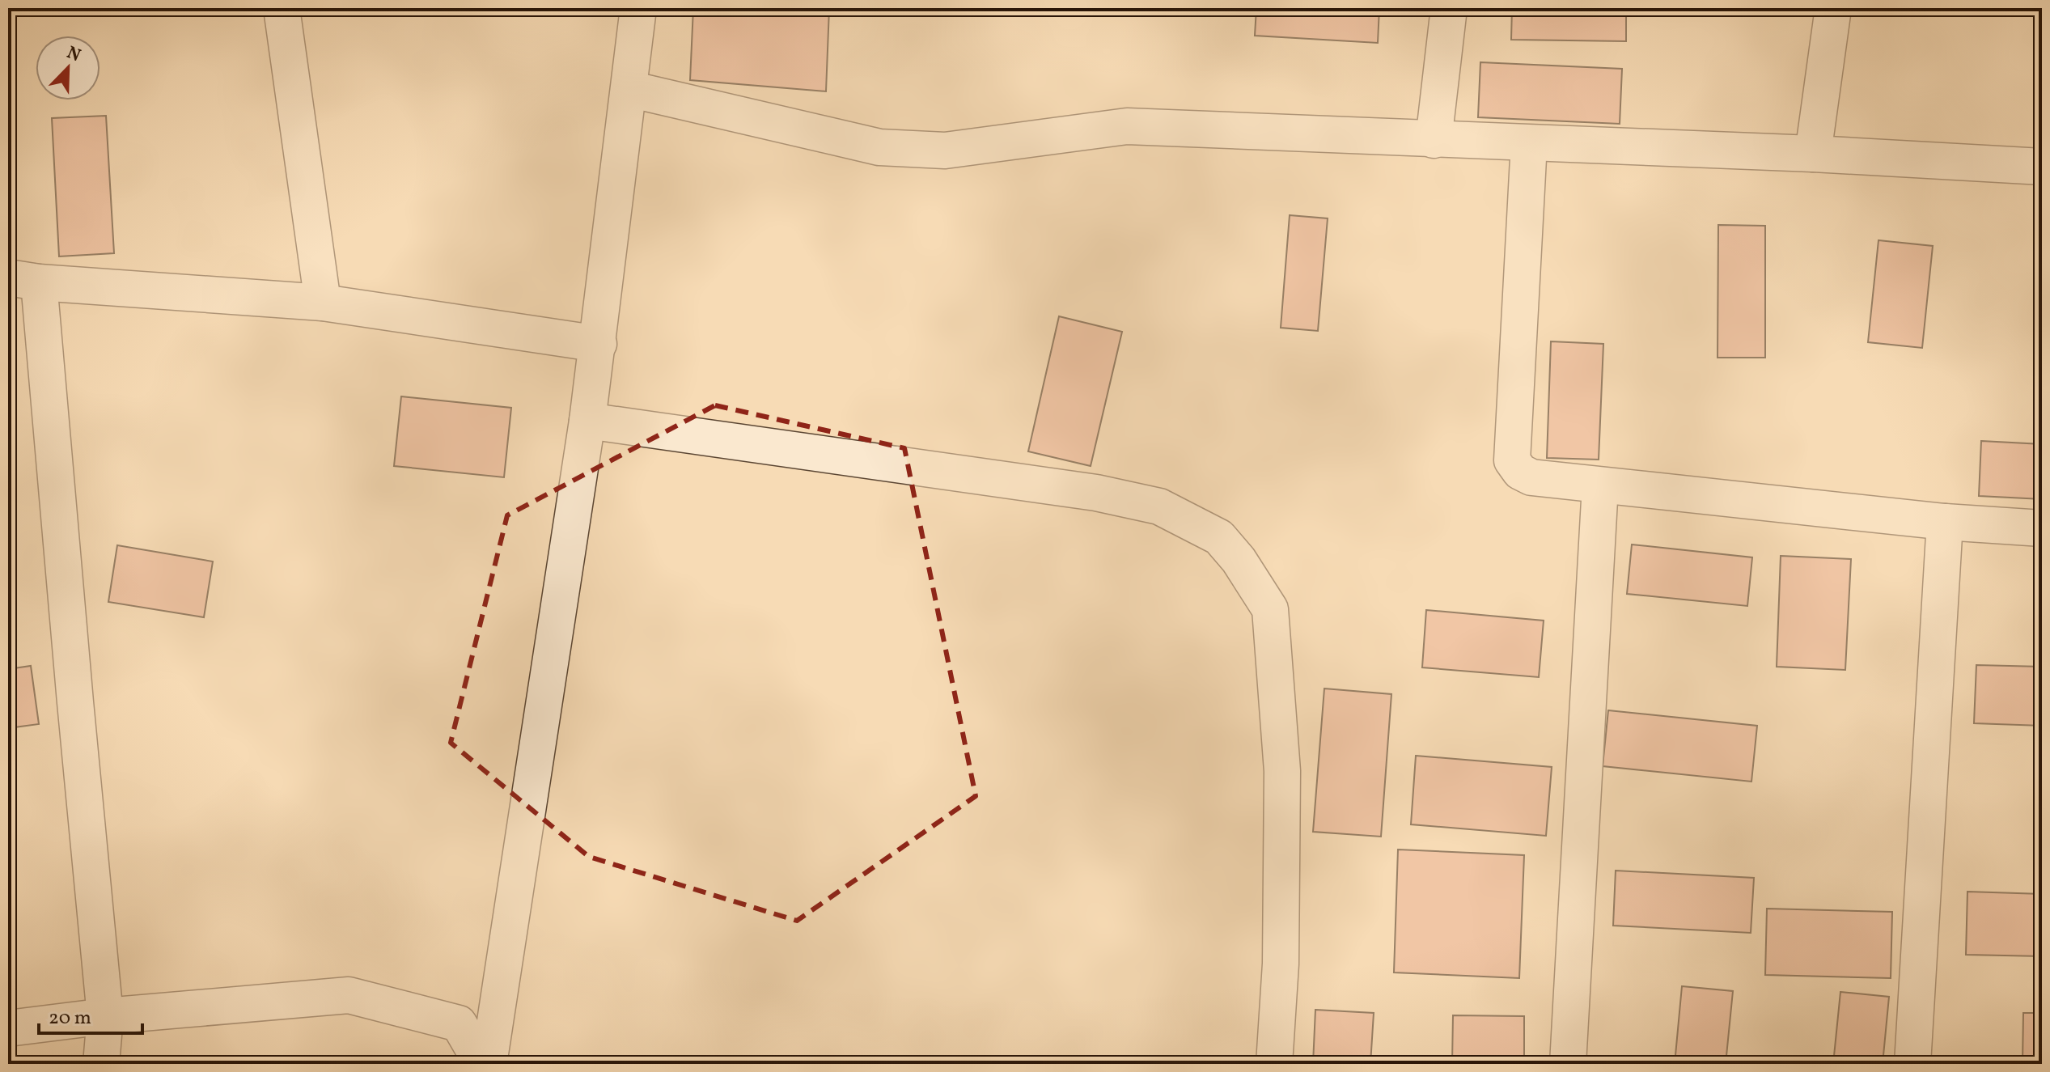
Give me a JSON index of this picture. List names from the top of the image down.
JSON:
{
  "scale_bar": "20 m",
  "north": "top right"
}
